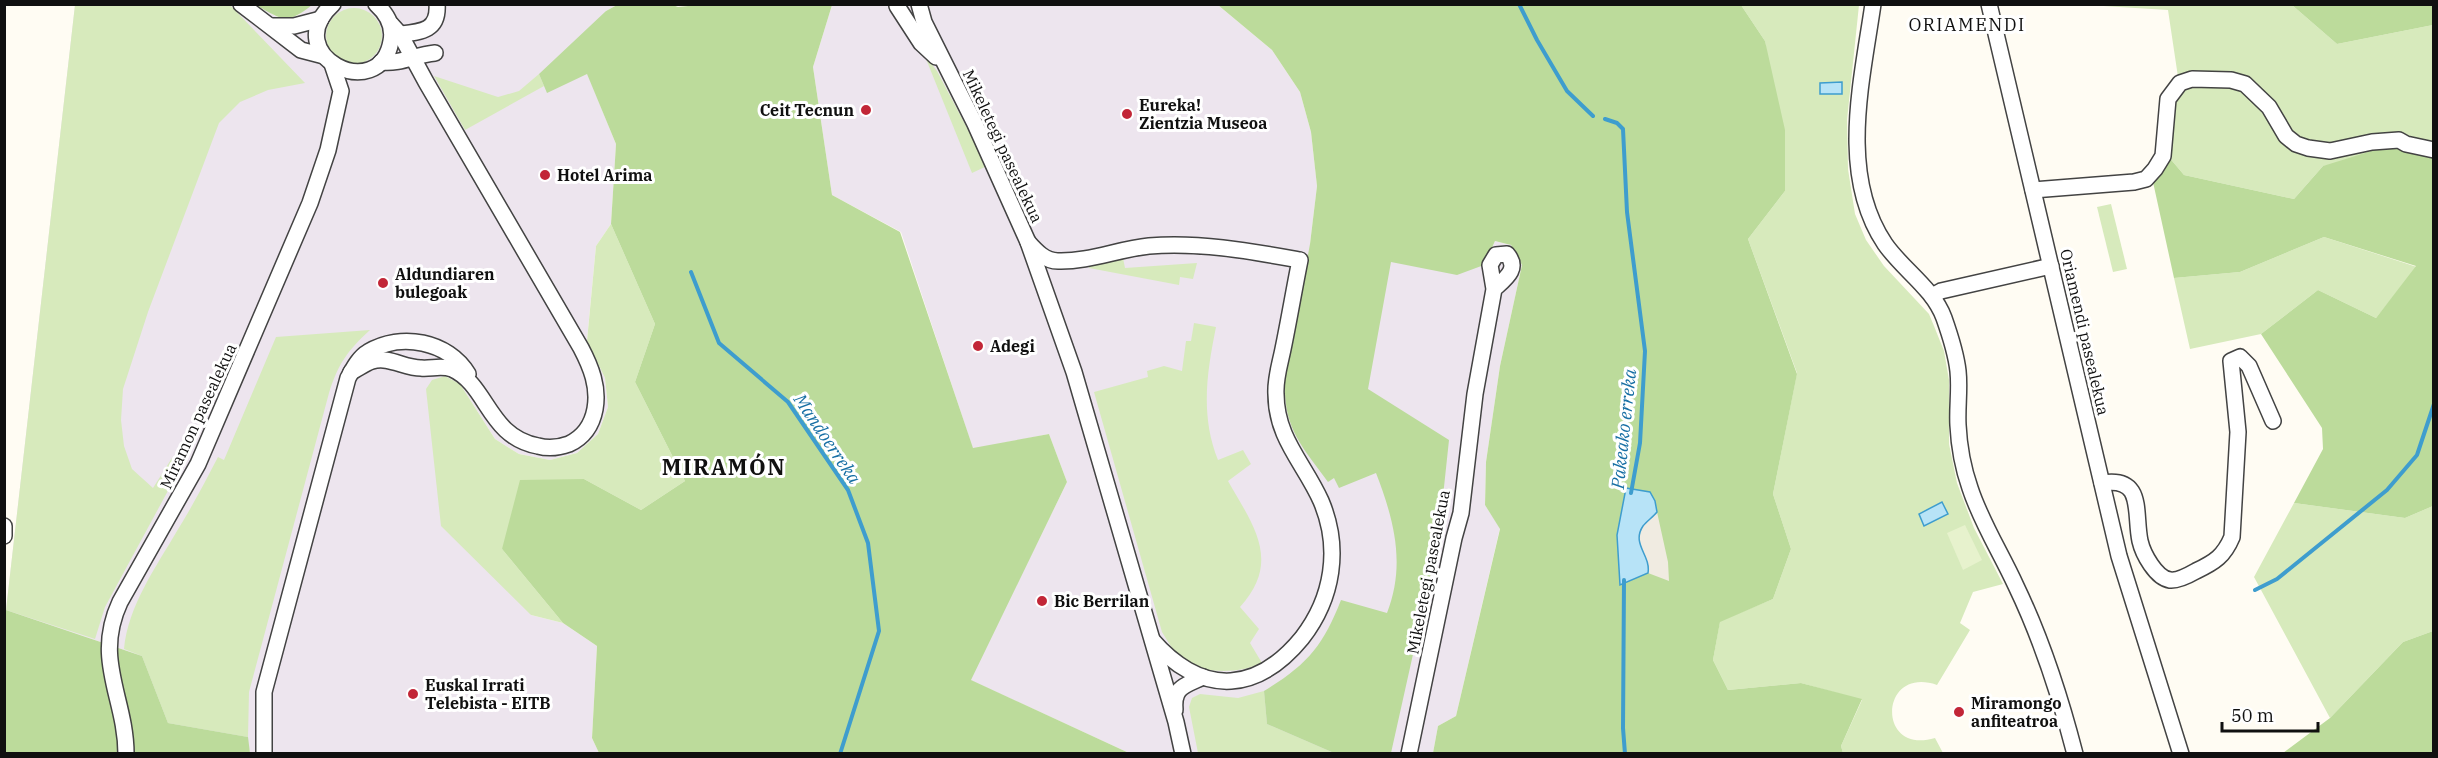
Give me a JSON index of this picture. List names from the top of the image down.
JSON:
{
  "streets": {
    "street": ["Mikeletegi pasealekua", "Oriamendi pasealekua", "Miramon pasealekua"]
  },
  "districts": ["ORIAMENDI", "MIRAMÓN"],
  "water": ["Pakeako erreka", "Mandoerreka"],
  "places": [
    "Ceit Tecnun",
    "Eureka! Zientzia Museoa",
    "Hotel Arima",
    "Aldundiaren bulegoak",
    "Adegi",
    "Bic Berrilan",
    "Euskal Irrati Telebista - EITB",
    "Miramongo anfiteatroa"
  ],
  "scale_bar": "50 m"
}
